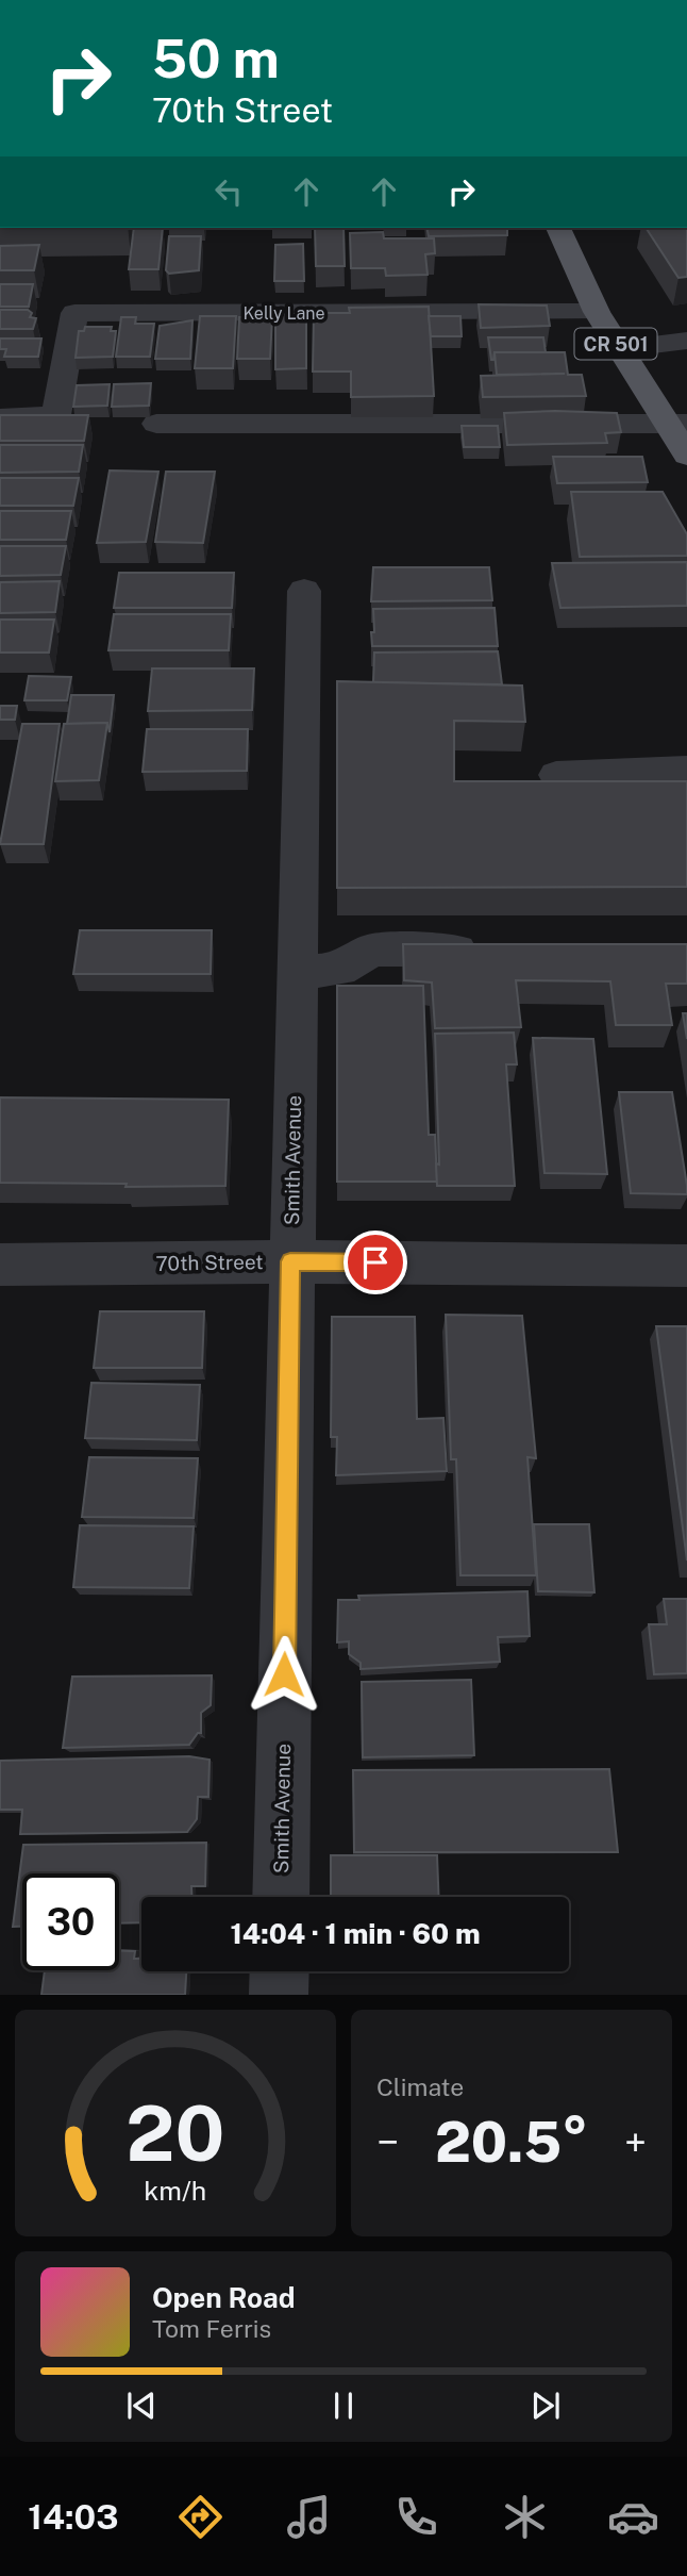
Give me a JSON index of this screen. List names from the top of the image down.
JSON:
{
  "streets": {
    "main road": ["CR 501"],
    "street": ["Kelly Lane", "Smith Avenue", "70th Street"]
  },
  "crossings": [
    ["Kelly Lane", "CR 501"],
    ["Smith Avenue", "70th Street"]
  ],
  "page": {
    "turn": ["50 m", "70th Street"],
    "limit": "30",
    "trip": "14:04 · 1 min · 60 m",
    "tile": "Climate",
    "heat": ["−", "20.5°", "+"],
    "song": ["Open Road", "Tom Ferris"],
    "tabs": "14:03",
    "gauge": ["20", "km/h"]
  }
}
